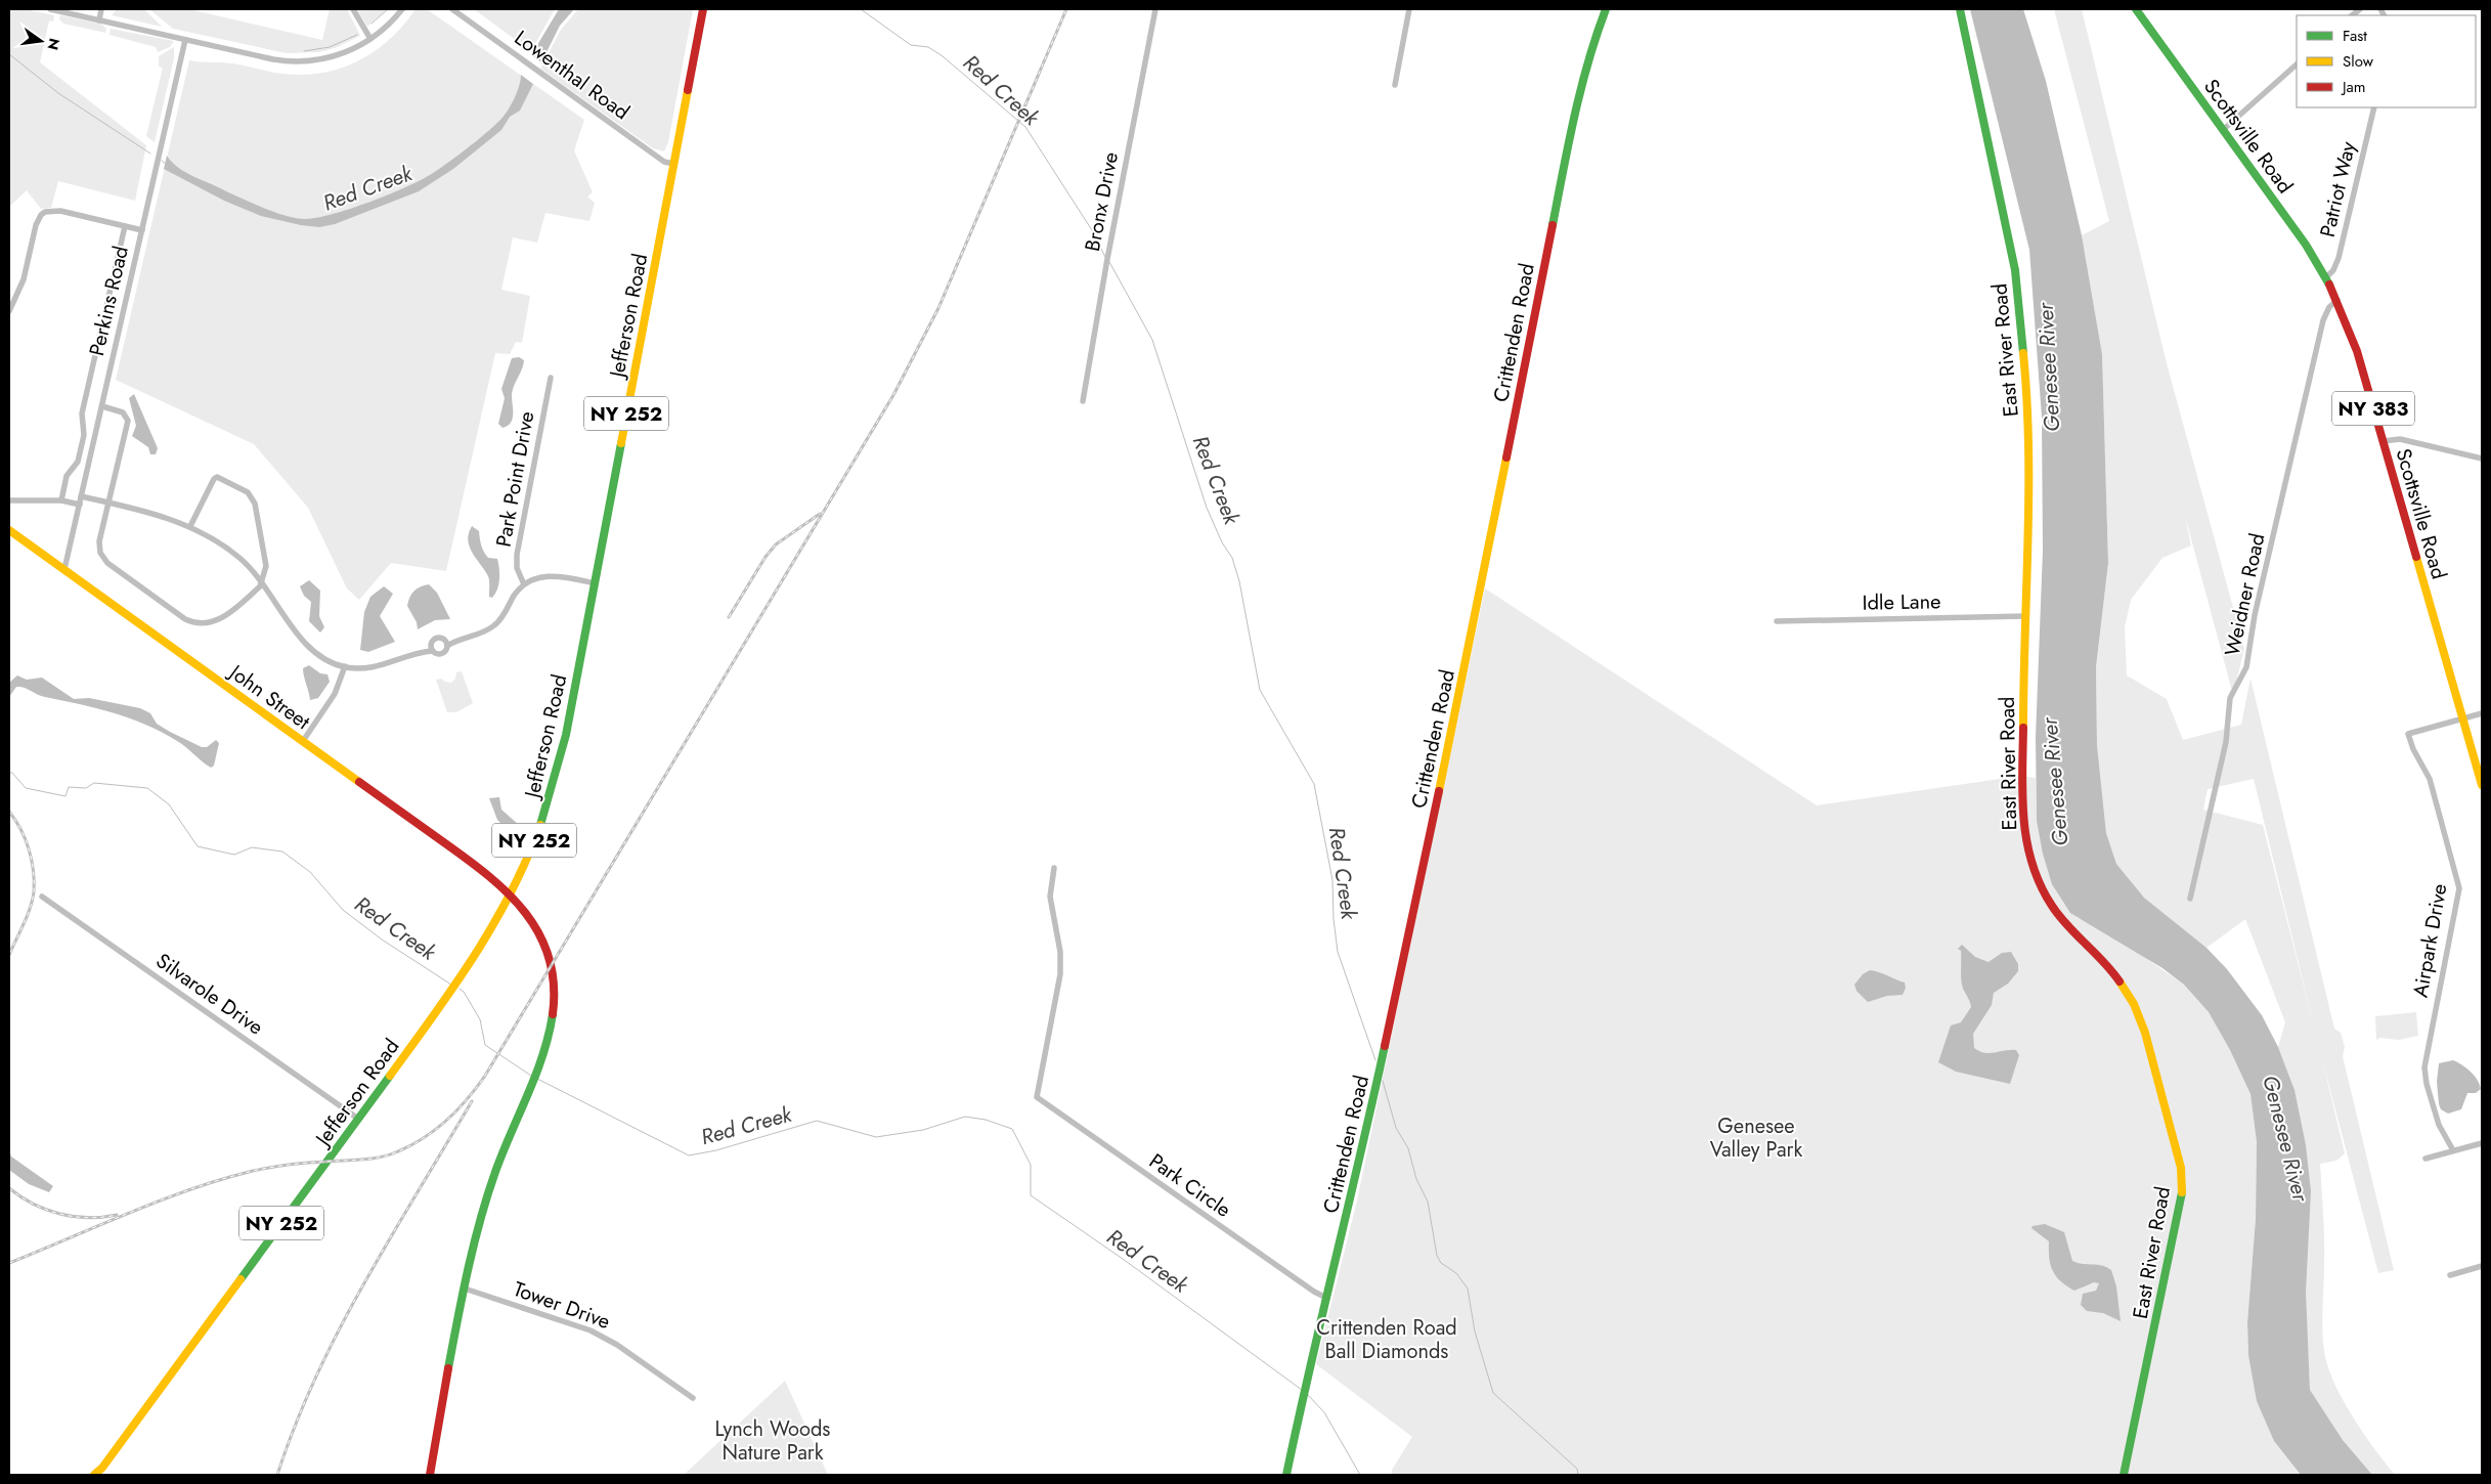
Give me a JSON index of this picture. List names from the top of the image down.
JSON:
{
  "streets": {
    "street": [
      "Lowenthal Road",
      "Scottsville Road",
      "Patriot Way",
      "Bronx Drive",
      "Perkins Road",
      "Jefferson Road",
      "Crittenden Road",
      "East River Road",
      "NY 383",
      "NY 252",
      "Park Point Drive",
      "Weidner Road",
      "Idle Lane",
      "John Street",
      "Airpark Drive",
      "Silvarole Drive",
      "Park Circle",
      "Tower Drive"
    ]
  },
  "crossings": [
    ["Lowenthal Road", "Jefferson Road"],
    ["Scottsville Road", "Patriot Way"],
    ["Scottsville Road", "Weidner Road"],
    ["Scottsville Road", "Airpark Drive"],
    ["Perkins Road", "John Street"],
    ["Jefferson Road", "John Street"],
    ["Jefferson Road", "Silvarole Drive"],
    ["Crittenden Road", "Park Circle"],
    ["East River Road", "Idle Lane"],
    ["John Street", "Tower Drive"]
  ],
  "water": ["Red Creek", "Genesee River"],
  "parks": ["Genesee Valley Park", "Crittenden Road Ball Diamonds", "Lynch Woods Nature Park"],
  "legend": ["Fast", "Slow", "Jam"],
  "north": "right"
}
